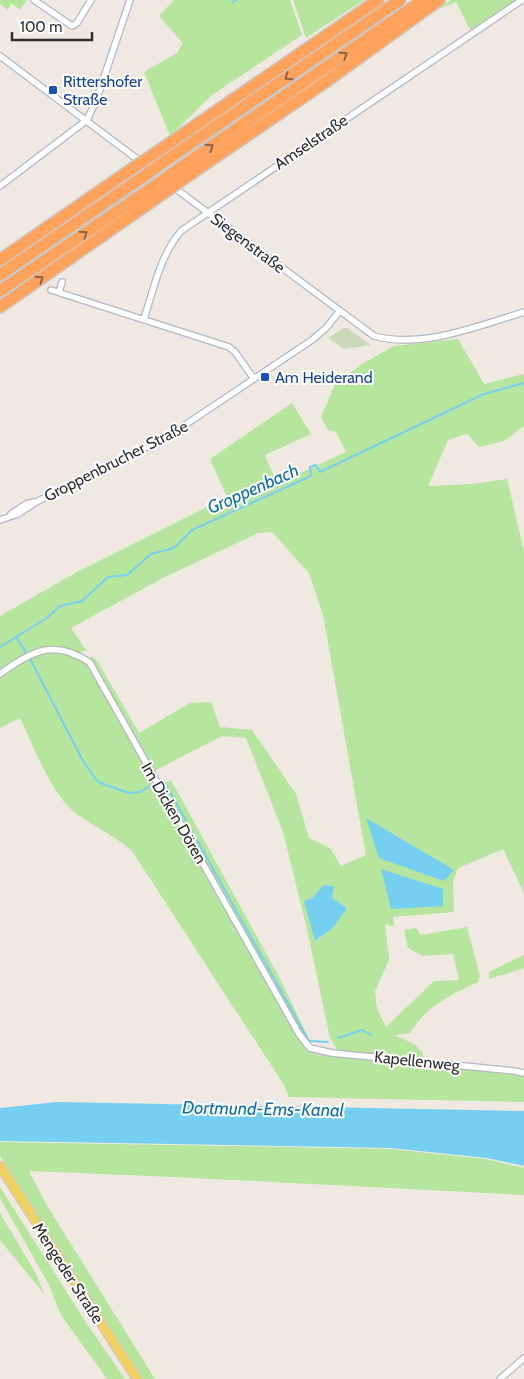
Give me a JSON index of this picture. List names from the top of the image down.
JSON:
{
  "streets": {
    "main road": ["Mengeder Straße"],
    "street": [
      "Amselstraße",
      "Siegenstraße",
      "Groppenbrucher Straße",
      "Im Dicken Dören",
      "Kapellenweg"
    ]
  },
  "crossings": [
    ["Amselstraße", "Siegenstraße"],
    ["Siegenstraße", "Groppenbrucher Straße"],
    ["Im Dicken Dören", "Kapellenweg"]
  ],
  "water": ["Groppenbach", "Dortmund-Ems-Kanal"],
  "places": {
    "transit": ["Rittershofer Straße", "Am Heiderand"]
  },
  "scale_bar": "100 m"
}
